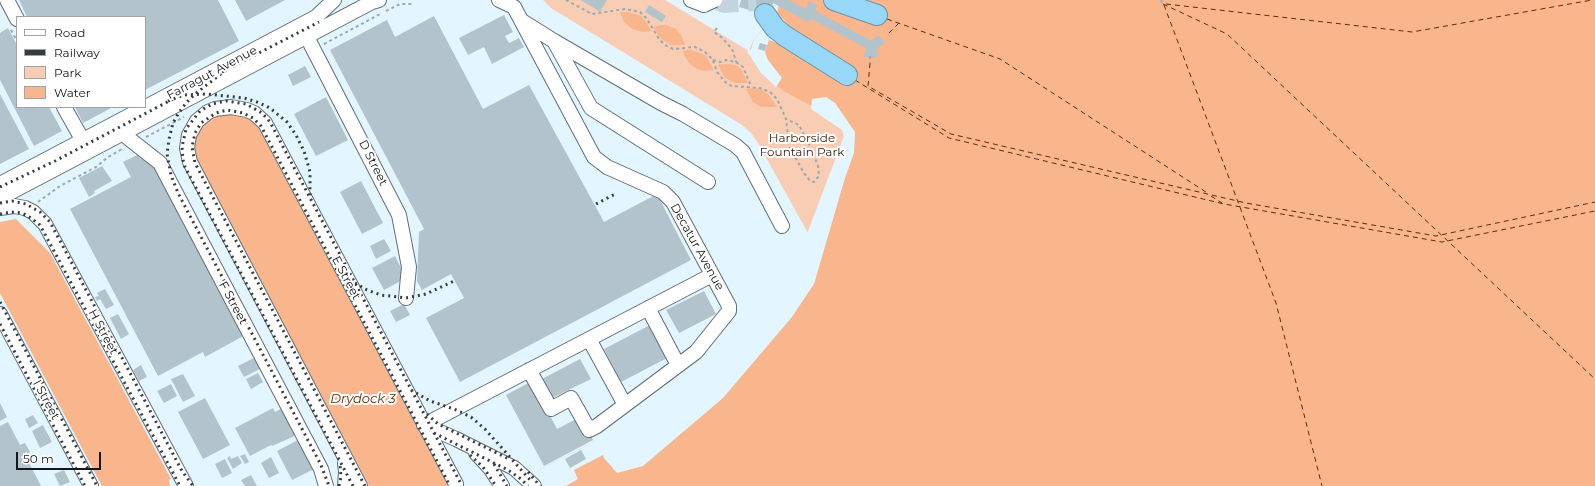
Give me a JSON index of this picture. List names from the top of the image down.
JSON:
{
  "streets": {
    "street": [
      "Farragut Avenue",
      "D Street",
      "Decatur Avenue",
      "E Street",
      "F Street",
      "H Street",
      "I Street"
    ]
  },
  "crossings": [
    ["Farragut Avenue", "D Street"],
    ["Farragut Avenue", "F Street"]
  ],
  "water": ["Drydock 3"],
  "parks": ["Harborside Fountain Park"],
  "legend": [
    "Road",
    "Railway",
    "Park",
    "Water"
  ],
  "scale_bar": "50 m"
}
